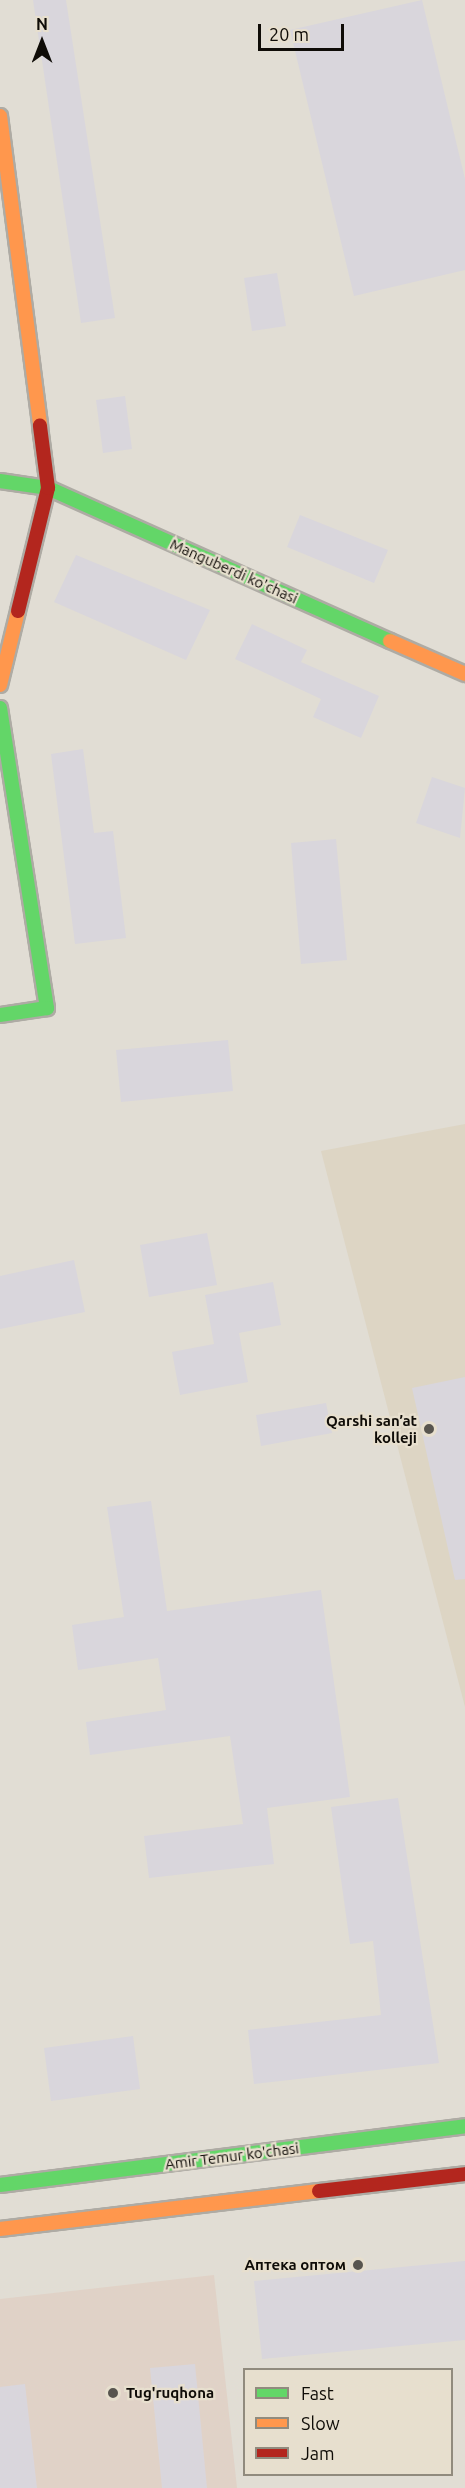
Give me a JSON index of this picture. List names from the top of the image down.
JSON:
{
  "streets": {
    "street": ["Manguberdi ko'chasi", "Amir Temur ko'chasi"]
  },
  "places": ["Qarshi san’at kolleji", "Аптека оптом", "Tug'ruqhona"],
  "legend": ["Fast", "Slow", "Jam"],
  "scale_bar": "20 m",
  "north": "top"
}
